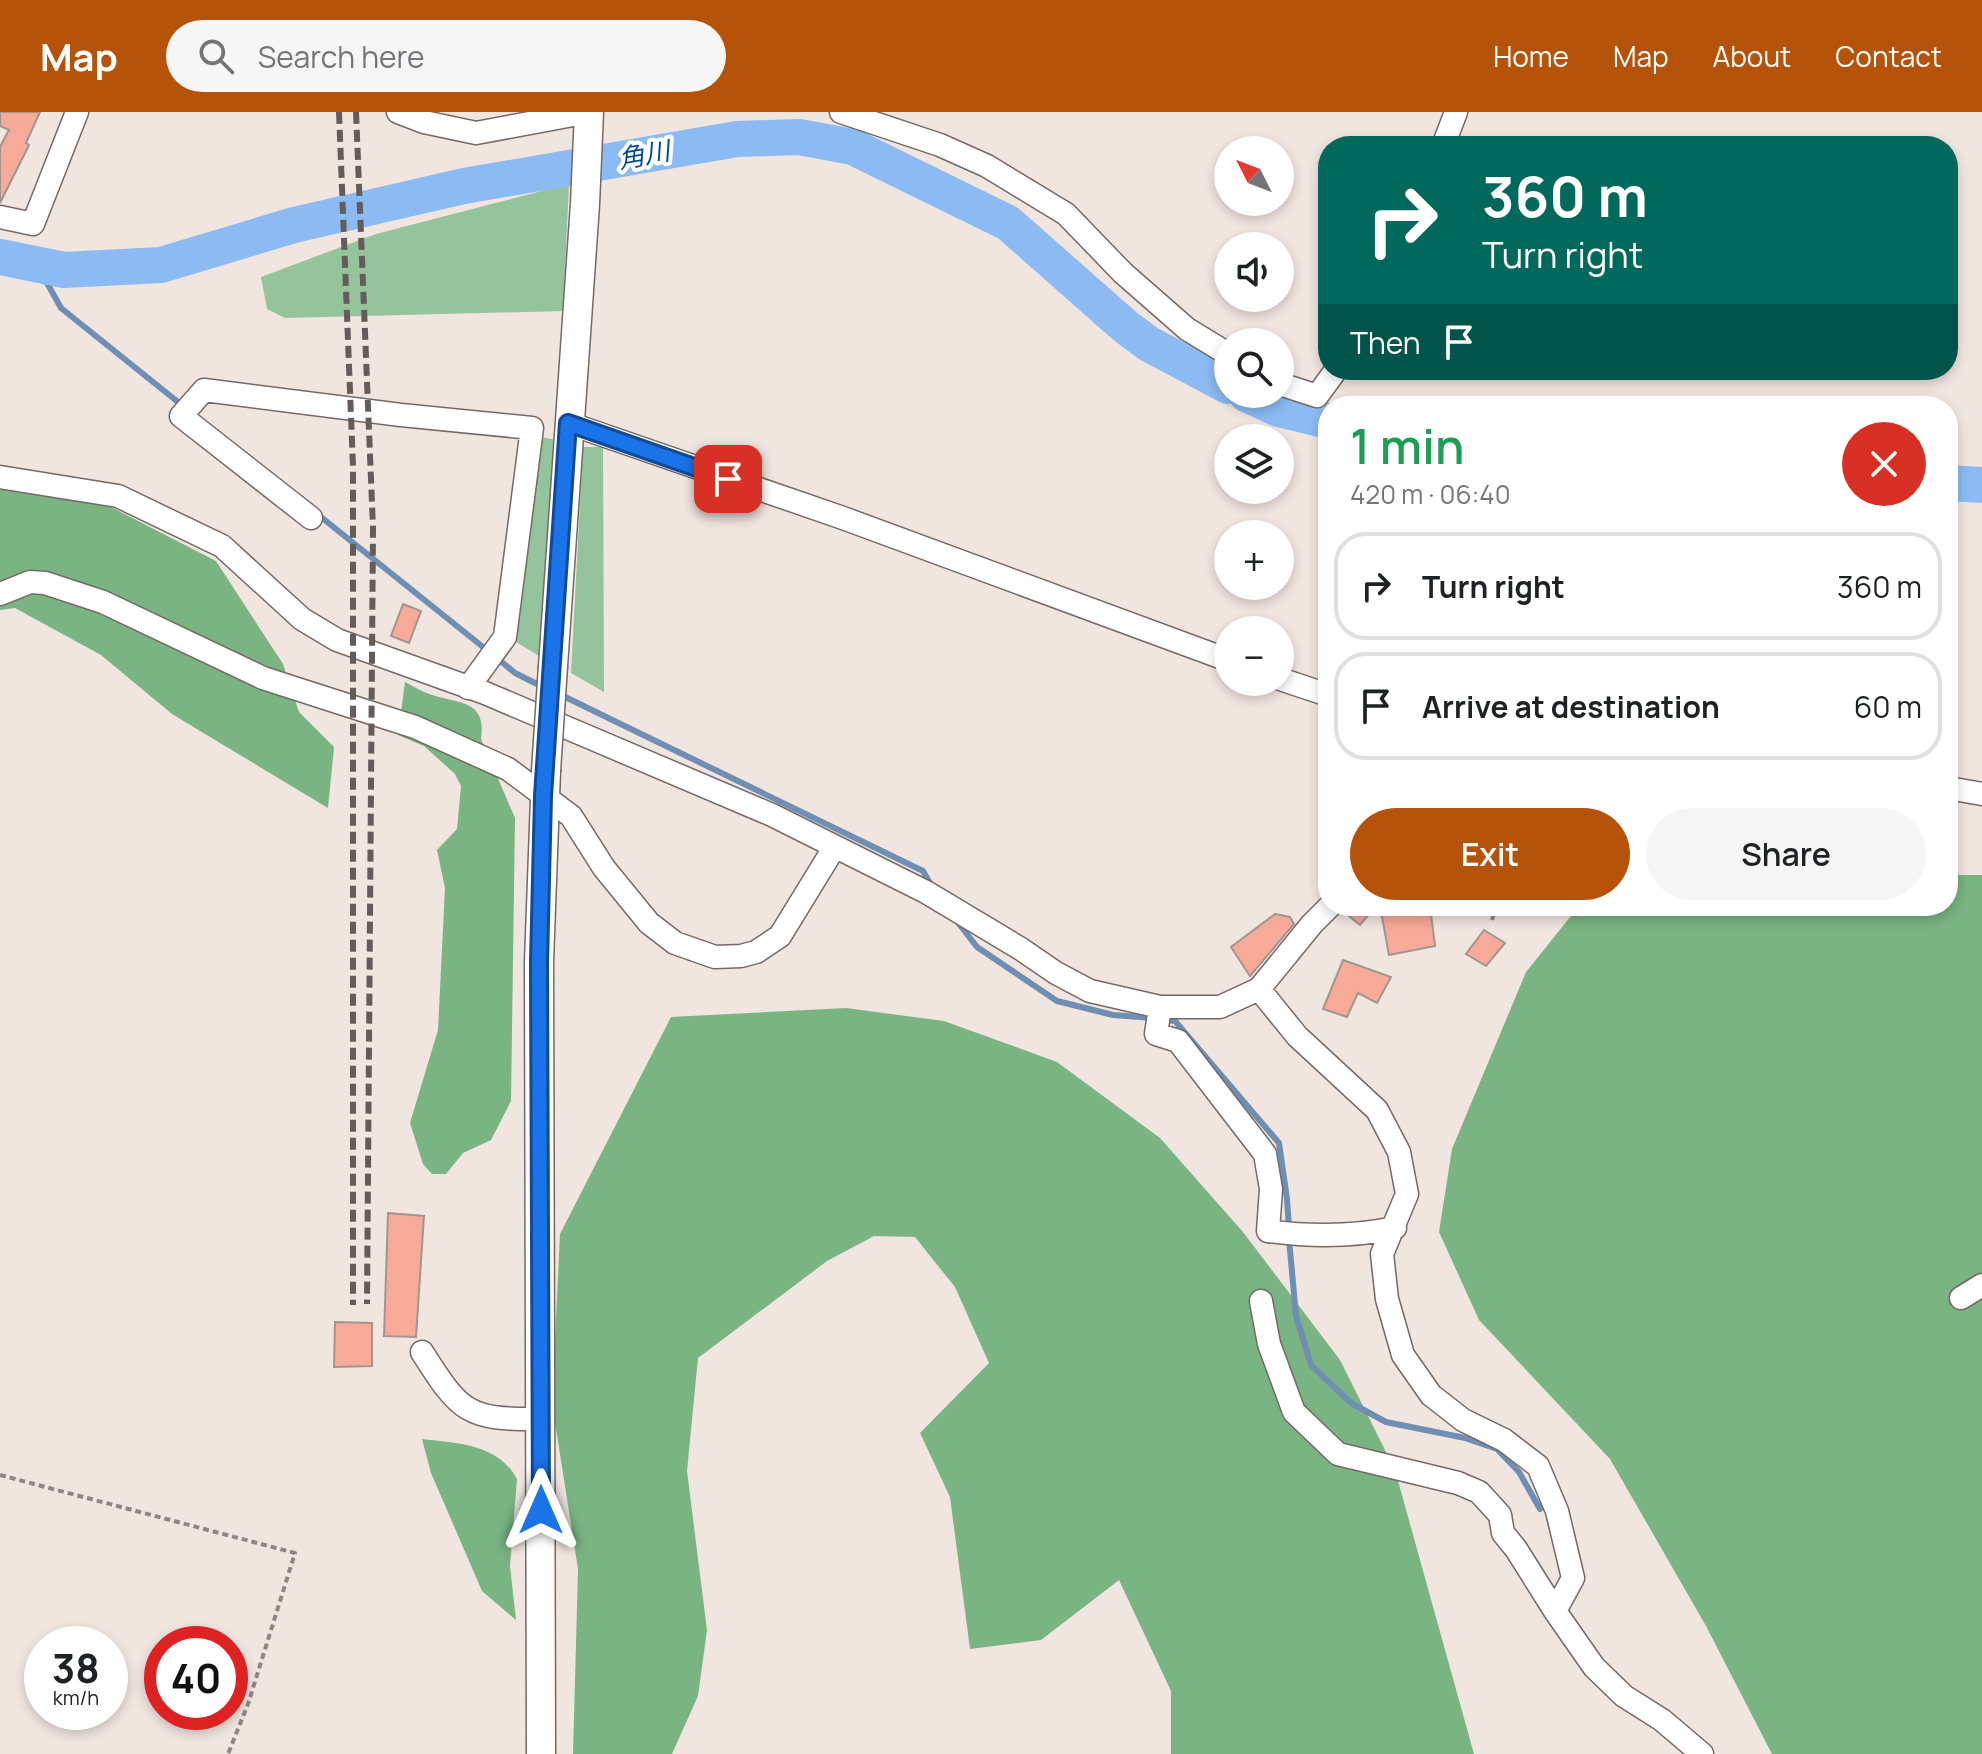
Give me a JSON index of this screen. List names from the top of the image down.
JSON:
{
  "water": ["角川"],
  "north": "top left",
  "page": {
    "header": "Map",
    "search": "Search here",
    "nav": [
      "Home",
      "Map",
      "About",
      "Contact"
    ],
    "map_buttons": ["+", "−"],
    "turn": ["360 m", "Turn right"],
    "then": "Then",
    "heading": ["1 min", "420 m · 06:40"],
    "list": [
      {
        "name": "Turn right",
        "value": "360 m"
      },
      {
        "name": "Arrive at destination",
        "value": "60 m"
      }
    ],
    "buttons": ["Exit", "Share"],
    "speed": "38 km/h",
    "limit": "40"
  }
}
